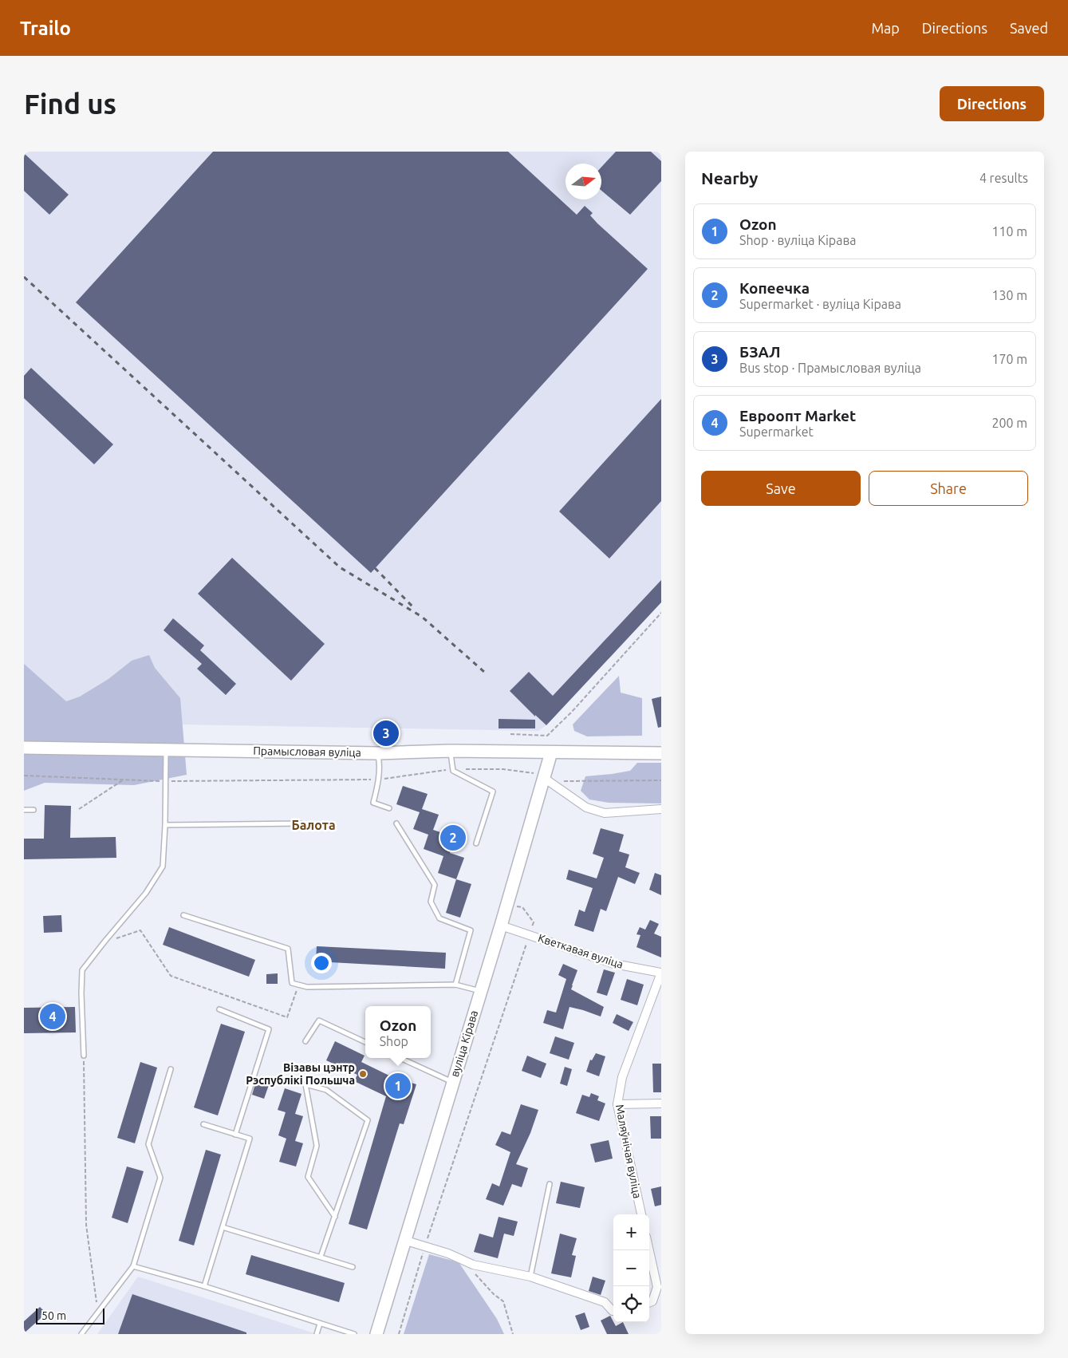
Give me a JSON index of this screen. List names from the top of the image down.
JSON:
{
  "streets": {
    "main road": ["Прамысловая вуліца", "вуліца Кірава"],
    "street": ["Кветкавая вуліца", "Маляўнічая вуліца"]
  },
  "crossings": [
    ["Прамысловая вуліца", "вуліца Кірава"],
    ["Кветкавая вуліца", "вуліца Кірава"],
    ["Кветкавая вуліца", "Маляўнічая вуліца"]
  ],
  "districts": ["Балота"],
  "places": ["Візавы цэнтр Рэспублікі Польшча"],
  "scale_bar": "50 m",
  "north": "right",
  "page": {
    "header": "Trailo",
    "nav": ["Map", "Directions", "Saved"],
    "buttons": [
      "Directions",
      ["Save", "Share"]
    ],
    "title": "Find us",
    "heading": ["Nearby", "4 results"],
    "list": [
      {
        "mark": "1",
        "name": "Ozon",
        "note": "Shop · вуліца Кірава",
        "value": "110 m"
      },
      {
        "mark": "2",
        "name": "Копеечка",
        "note": "Supermarket · вуліца Кірава",
        "value": "130 m"
      },
      {
        "mark": "3",
        "name": "БЗАЛ",
        "note": "Bus stop · Прамысловая вуліца",
        "value": "170 m"
      },
      {
        "mark": "4",
        "name": "Евроопт Market",
        "note": "Supermarket",
        "value": "200 m"
      }
    ],
    "pins": [
      "3",
      "2",
      "4",
      "1"
    ],
    "popup": ["Ozon", "Shop"],
    "map_buttons": ["+", "−"],
    "scale": "50 m"
  }
}
